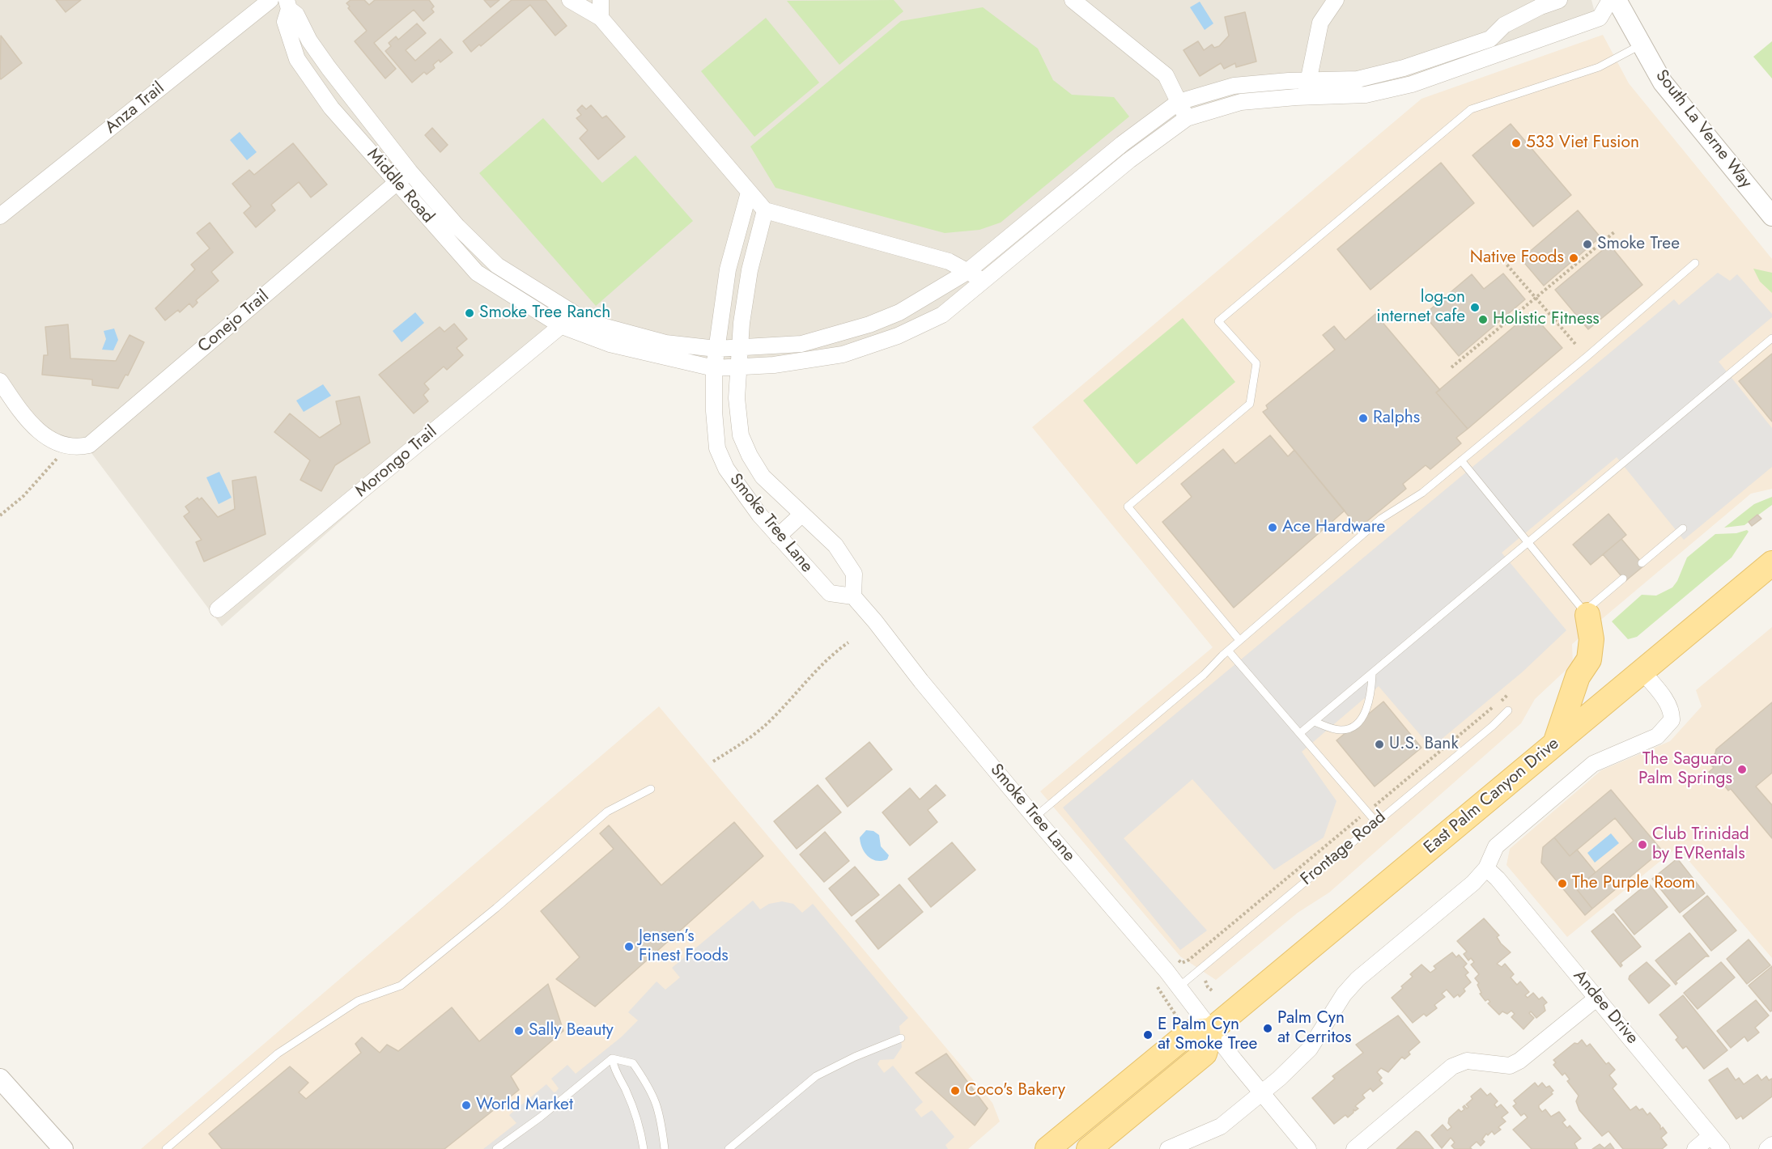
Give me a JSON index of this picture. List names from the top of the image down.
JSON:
{
  "streets": {
    "main road": ["East Palm Canyon Drive"],
    "street": [
      "Anza Trail",
      "South La Verne Way",
      "Middle Road",
      "Conejo Trail",
      "Morongo Trail",
      "Smoke Tree Lane",
      "Andee Drive"
    ],
    "lane": ["Frontage Road"]
  },
  "crossings": [
    ["Middle Road", "Conejo Trail"],
    ["Middle Road", "Morongo Trail"],
    ["Middle Road", "Smoke Tree Lane"],
    ["Smoke Tree Lane", "East Palm Canyon Drive"],
    ["Smoke Tree Lane", "Frontage Road"]
  ],
  "places": [
    "533 Viet Fusion",
    "Smoke Tree",
    "Native Foods",
    "log-on internet cafe",
    "Smoke Tree Ranch",
    "Holistic Fitness",
    "Ralphs",
    "Ace Hardware",
    "U.S. Bank",
    "The Saguaro Palm Springs",
    "Club Trinidad by EVRentals",
    "The Purple Room",
    "Jensen’s Finest Foods",
    "Palm Cyn at Cerritos",
    "Sally Beauty",
    "E Palm Cyn at Smoke Tree",
    "Coco's Bakery",
    "World Market"
  ]
}
